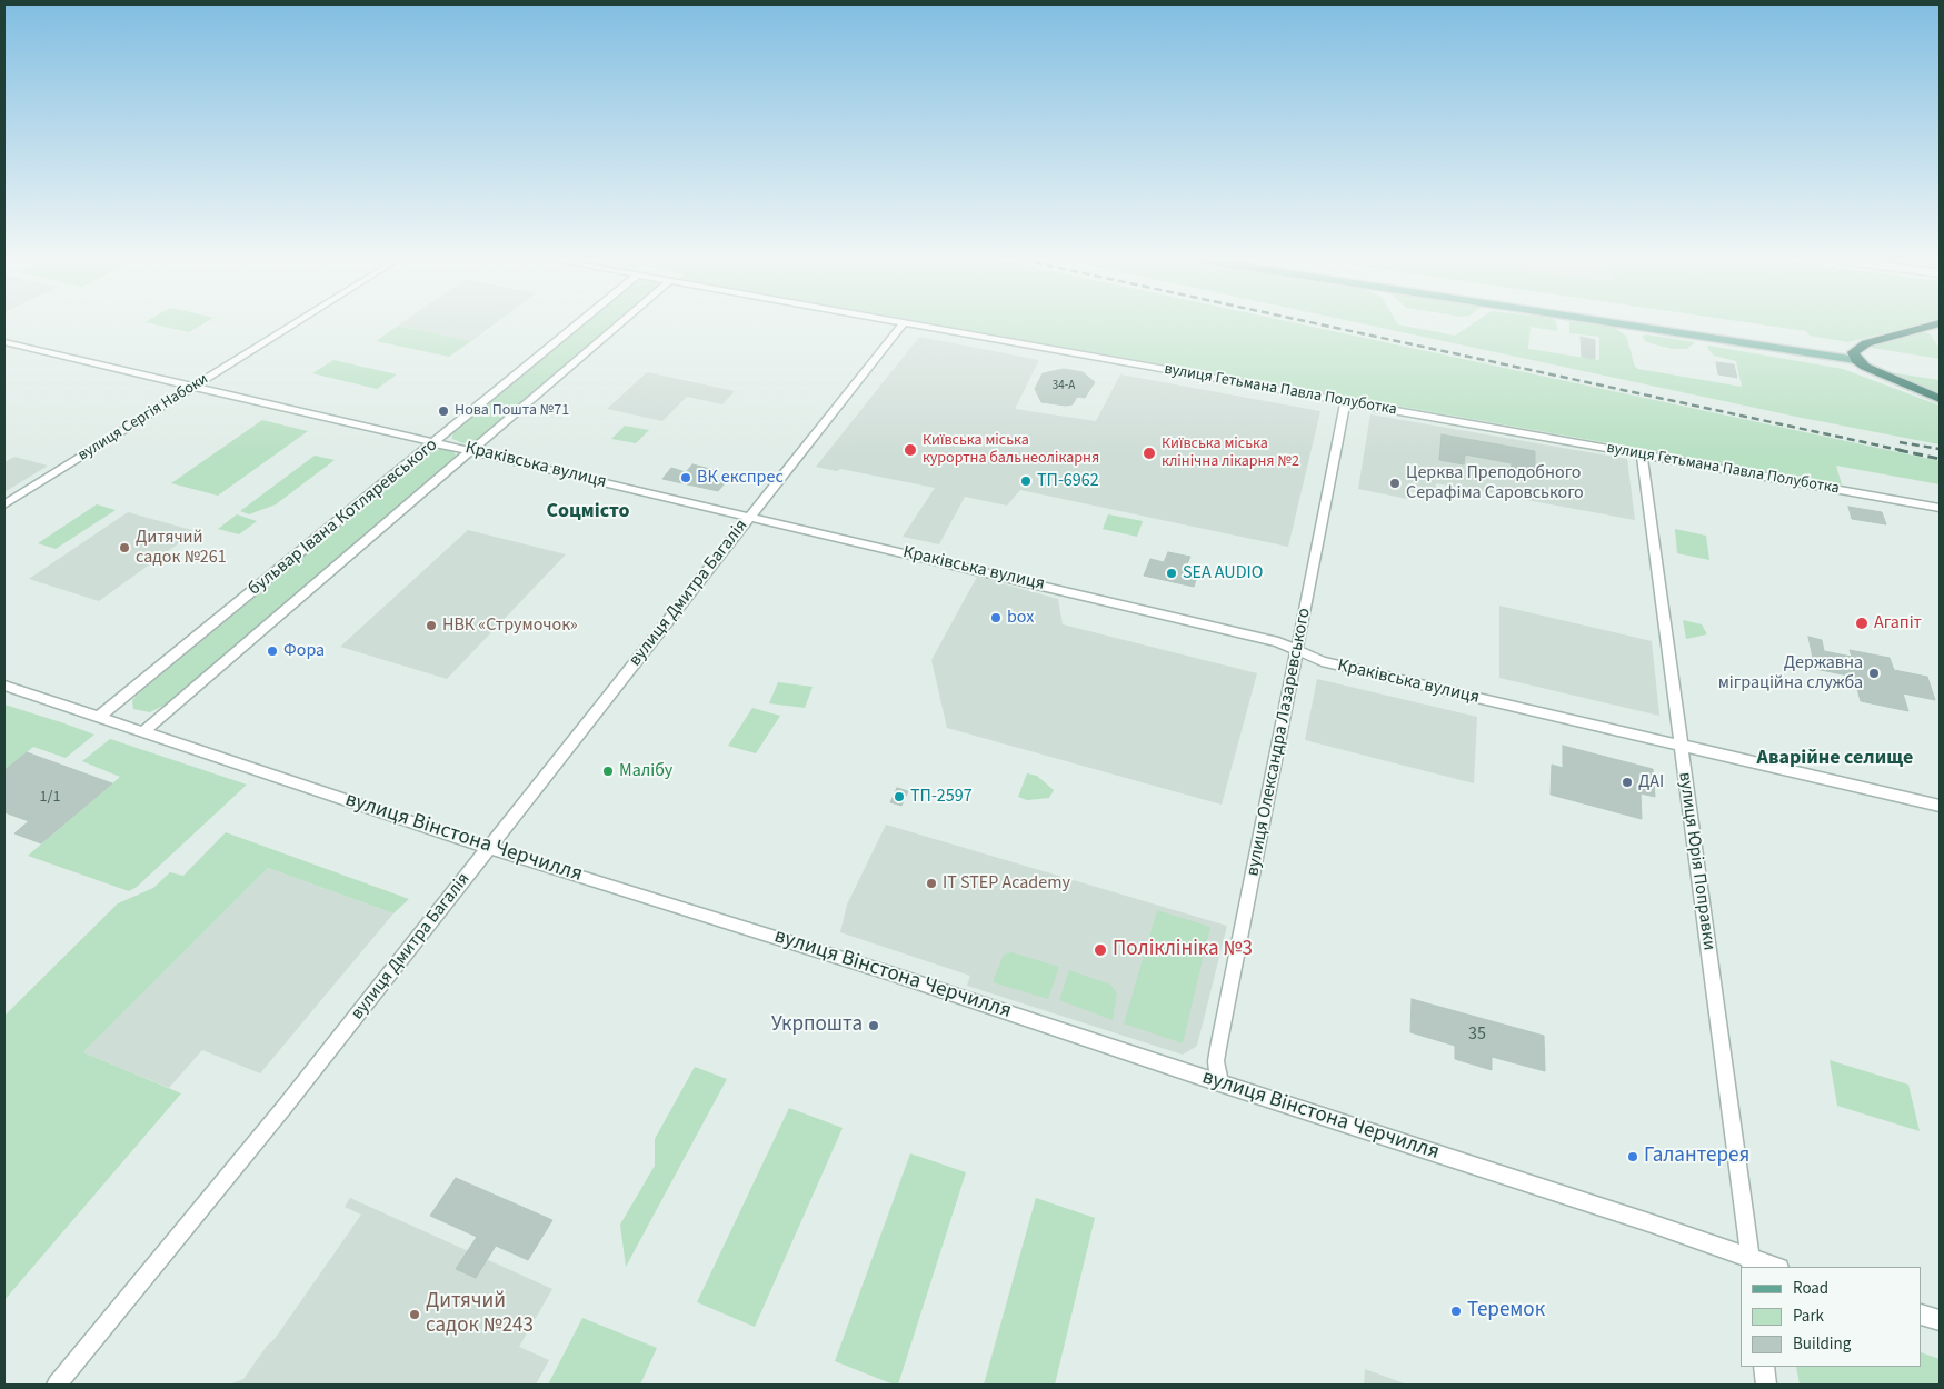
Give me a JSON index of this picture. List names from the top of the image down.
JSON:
{
  "streets": {
    "street": [
      "вулиця Гетьмана Павла Полуботка",
      "вулиця Сергія Набоки",
      "Краківська вулиця",
      "бульвар Івана Котляревського",
      "вулиця Дмитра Багалія",
      "вулиця Олександра Лазаревського",
      "вулиця Вінстона Черчилля",
      "вулиця Юрія Поправки"
    ]
  },
  "crossings": [
    ["вулиця Гетьмана Павла Полуботка", "вулиця Олександра Лазаревського"],
    ["вулиця Гетьмана Павла Полуботка", "вулиця Юрія Поправки"],
    ["вулиця Сергія Набоки", "Краківська вулиця"],
    ["Краківська вулиця", "бульвар Івана Котляревського"],
    ["Краківська вулиця", "вулиця Дмитра Багалія"],
    ["Краківська вулиця", "вулиця Олександра Лазаревського"],
    ["Краківська вулиця", "вулиця Юрія Поправки"],
    ["бульвар Івана Котляревського", "вулиця Вінстона Черчилля"],
    ["вулиця Дмитра Багалія", "вулиця Вінстона Черчилля"],
    ["вулиця Олександра Лазаревського", "вулиця Вінстона Черчилля"],
    ["вулиця Вінстона Черчилля", "вулиця Юрія Поправки"]
  ],
  "districts": ["Соцмісто", "Аварійне селище"],
  "places": [
    "Нова Пошта №71",
    "Київська міська курортна бальнеолікарня",
    "Київська міська клінічна лікарня №2",
    "ВК експрес",
    "ТП-6962",
    "Церква Преподобного Серафіма Саровського",
    "Дитячий садок №261",
    "SEA AUDIO",
    "box",
    "Агапіт",
    "НВК «Струмочок»",
    "Фора",
    "Державна міграційна служба",
    "Малібу",
    "ДАІ",
    "ТП-2597",
    "IT STEP Academy",
    "Поліклініка №3",
    "Укрпошта",
    "Галантерея",
    "Теремок",
    "Дитячий садок №243"
  ],
  "house_numbers": ["34-А", "1/1", "35"],
  "legend": ["Road", "Park", "Building"]
}
